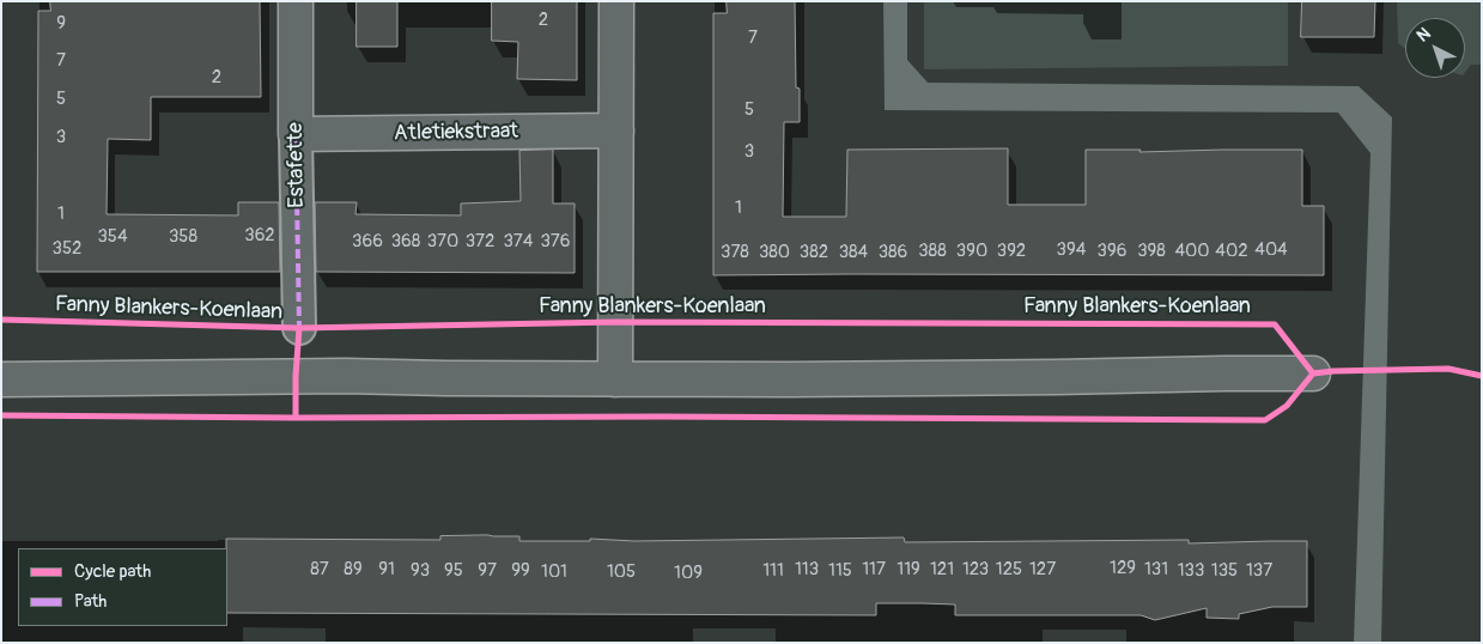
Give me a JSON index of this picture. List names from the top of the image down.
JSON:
{
  "streets": {
    "street": ["Atletiekstraat", "Estafette"],
    "cycle path": ["Fanny Blankers-Koenlaan"]
  },
  "crossings": [
    ["Atletiekstraat", "Estafette"]
  ],
  "house_numbers": [
    "2",
    "9",
    "7",
    "7",
    "2",
    "5",
    "5",
    "3",
    "3",
    "1",
    "1",
    "362",
    "354",
    "358",
    "366",
    "368",
    "370",
    "372",
    "374",
    "376",
    "352",
    "394",
    "404",
    "388",
    "390",
    "392",
    "396",
    "398",
    "400",
    "402",
    "378",
    "380",
    "382",
    "384",
    "386",
    "129",
    "87",
    "89",
    "91",
    "113",
    "117",
    "119",
    "121",
    "123",
    "125",
    "127",
    "131",
    "93",
    "95",
    "97",
    "99",
    "111",
    "115",
    "133",
    "135",
    "137",
    "101",
    "105",
    "109"
  ],
  "legend": ["Cycle path", "Path"],
  "north": "top left"
}
